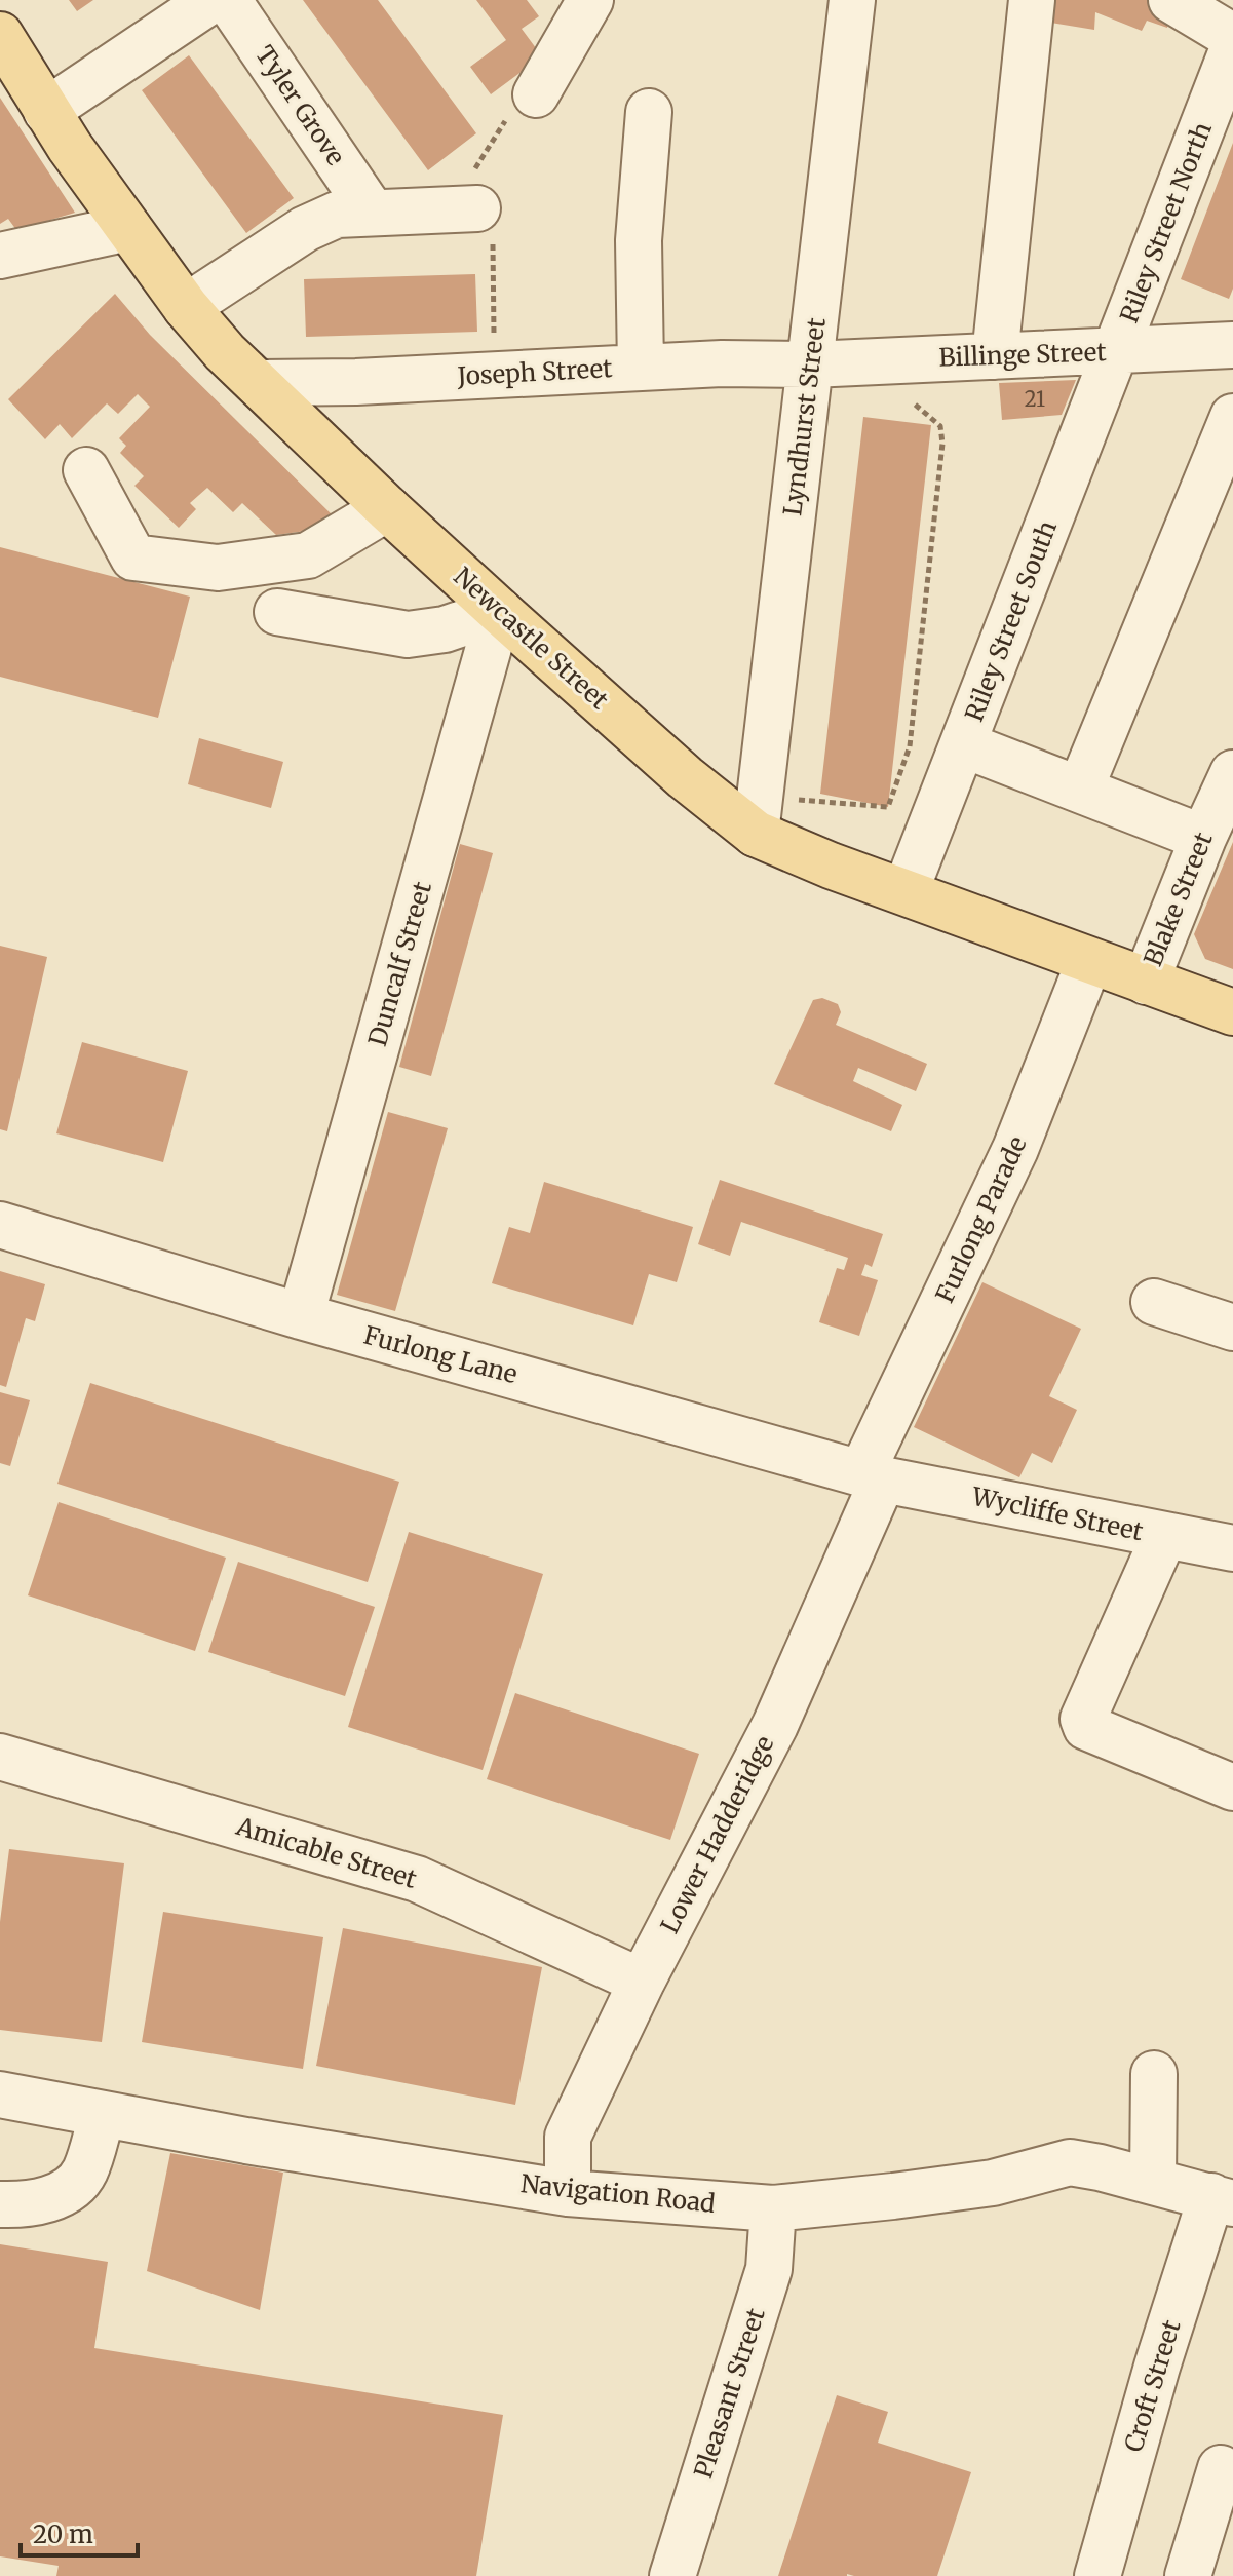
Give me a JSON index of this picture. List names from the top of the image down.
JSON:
{
  "streets": {
    "main road": ["Newcastle Street"],
    "street": [
      "Tyler Grove",
      "Riley Street North",
      "Billinge Street",
      "Joseph Street",
      "Lyndhurst Street",
      "Riley Street South",
      "Blake Street",
      "Duncalf Street",
      "Furlong Parade",
      "Furlong Lane",
      "Wycliffe Street",
      "Lower Hadderidge",
      "Amicable Street",
      "Navigation Road",
      "Croft Street",
      "Pleasant Street"
    ]
  },
  "crossings": [
    ["Riley Street North", "Billinge Street"],
    ["Riley Street North", "Riley Street South"],
    ["Billinge Street", "Joseph Street"],
    ["Billinge Street", "Lyndhurst Street"],
    ["Billinge Street", "Riley Street South"],
    ["Joseph Street", "Lyndhurst Street"],
    ["Joseph Street", "Newcastle Street"],
    ["Lyndhurst Street", "Newcastle Street"],
    ["Riley Street South", "Newcastle Street"],
    ["Newcastle Street", "Blake Street"],
    ["Newcastle Street", "Duncalf Street"],
    ["Newcastle Street", "Furlong Parade"],
    ["Duncalf Street", "Furlong Lane"],
    ["Furlong Parade", "Furlong Lane"],
    ["Furlong Parade", "Wycliffe Street"],
    ["Furlong Parade", "Lower Hadderidge"],
    ["Furlong Lane", "Wycliffe Street"],
    ["Furlong Lane", "Lower Hadderidge"],
    ["Wycliffe Street", "Lower Hadderidge"],
    ["Lower Hadderidge", "Amicable Street"],
    ["Lower Hadderidge", "Navigation Road"],
    ["Navigation Road", "Croft Street"],
    ["Navigation Road", "Pleasant Street"]
  ],
  "house_numbers": ["21"],
  "scale_bar": "20 m"
}
